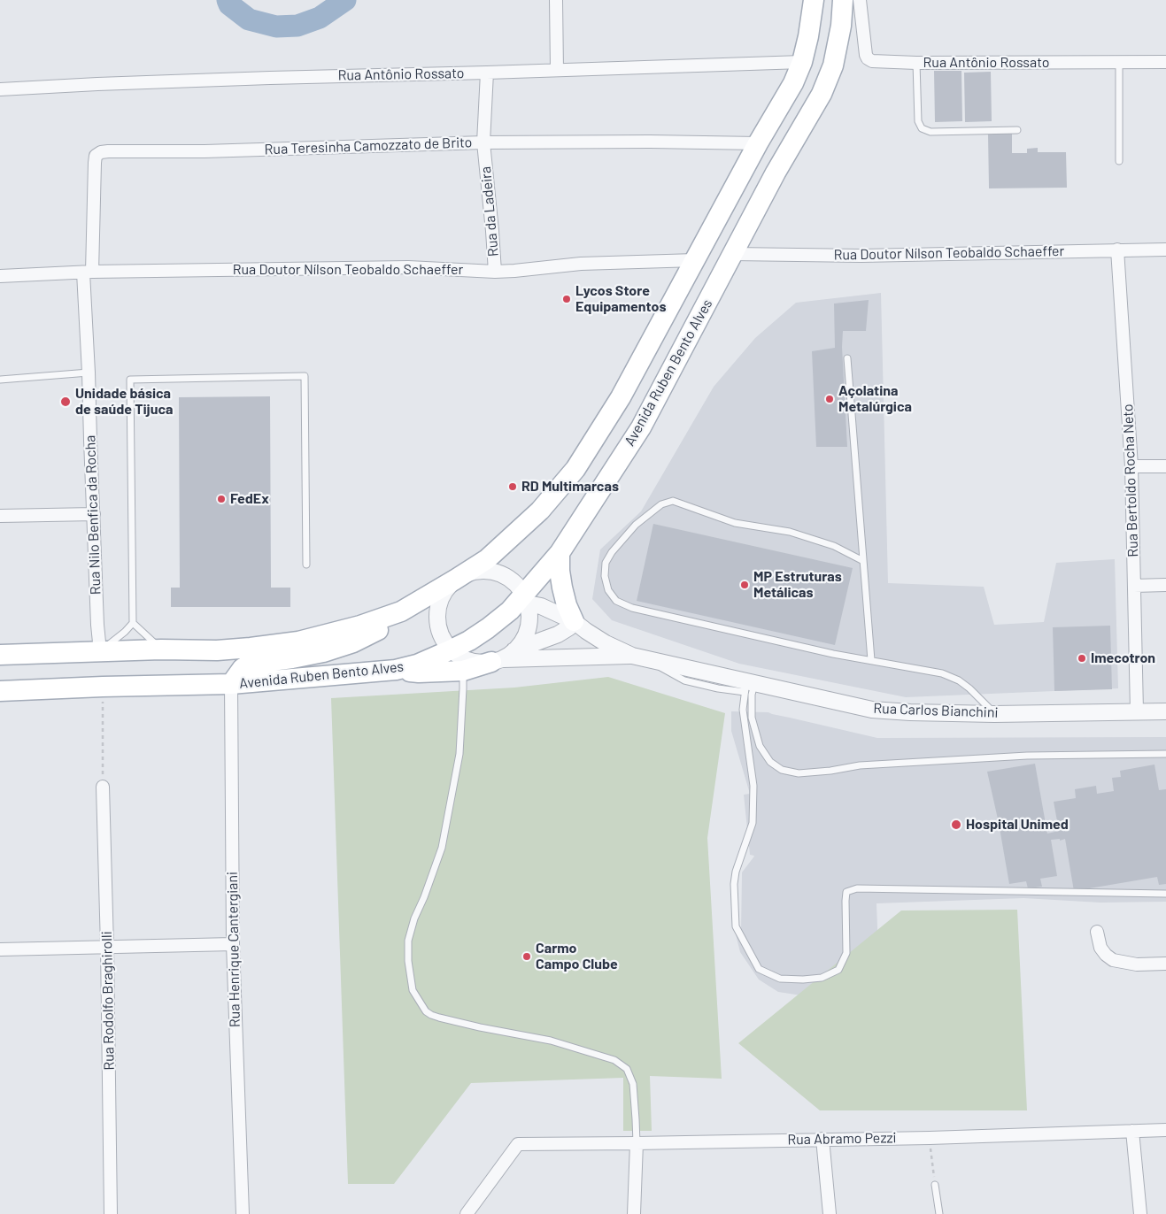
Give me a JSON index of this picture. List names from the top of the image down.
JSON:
{
  "streets": {
    "main road": ["Avenida Ruben Bento Alves"],
    "street": [
      "Rua Antônio Rossato",
      "Rua Teresinha Camozzato de Brito",
      "Rua da Ladeira",
      "Rua Doutor Nílson Teobaldo Schaeffer",
      "Rua Bertoldo Rocha Neto",
      "Rua Nilo Benfica da Rocha",
      "Rua Carlos Bianchini",
      "Rua Henrique Cantergiani",
      "Rua Rodolfo Braghirolli",
      "Rua Abramo Pezzi"
    ]
  },
  "crossings": [
    ["Rua Antônio Rossato", "Rua da Ladeira"],
    ["Rua Antônio Rossato", "Avenida Ruben Bento Alves"],
    ["Rua Teresinha Camozzato de Brito", "Rua da Ladeira"],
    ["Rua Teresinha Camozzato de Brito", "Rua Doutor Nílson Teobaldo Schaeffer"],
    ["Rua Teresinha Camozzato de Brito", "Avenida Ruben Bento Alves"],
    ["Rua Teresinha Camozzato de Brito", "Rua Nilo Benfica da Rocha"],
    ["Rua da Ladeira", "Rua Doutor Nílson Teobaldo Schaeffer"],
    ["Rua Doutor Nílson Teobaldo Schaeffer", "Avenida Ruben Bento Alves"],
    ["Rua Doutor Nílson Teobaldo Schaeffer", "Rua Bertoldo Rocha Neto"],
    ["Rua Doutor Nílson Teobaldo Schaeffer", "Rua Nilo Benfica da Rocha"],
    ["Avenida Ruben Bento Alves", "Rua Nilo Benfica da Rocha"],
    ["Avenida Ruben Bento Alves", "Rua Carlos Bianchini"],
    ["Avenida Ruben Bento Alves", "Rua Henrique Cantergiani"],
    ["Rua Bertoldo Rocha Neto", "Rua Carlos Bianchini"]
  ],
  "places": [
    "Lycos Store Equipamentos",
    "Açolatina Metalúrgica",
    "Unidade básica de saúde Tijuca",
    "RD Multimarcas",
    "FedEx",
    "MP Estruturas Metálicas",
    "Imecotron",
    "Hospital Unimed",
    "Carmo Campo Clube"
  ]
}
